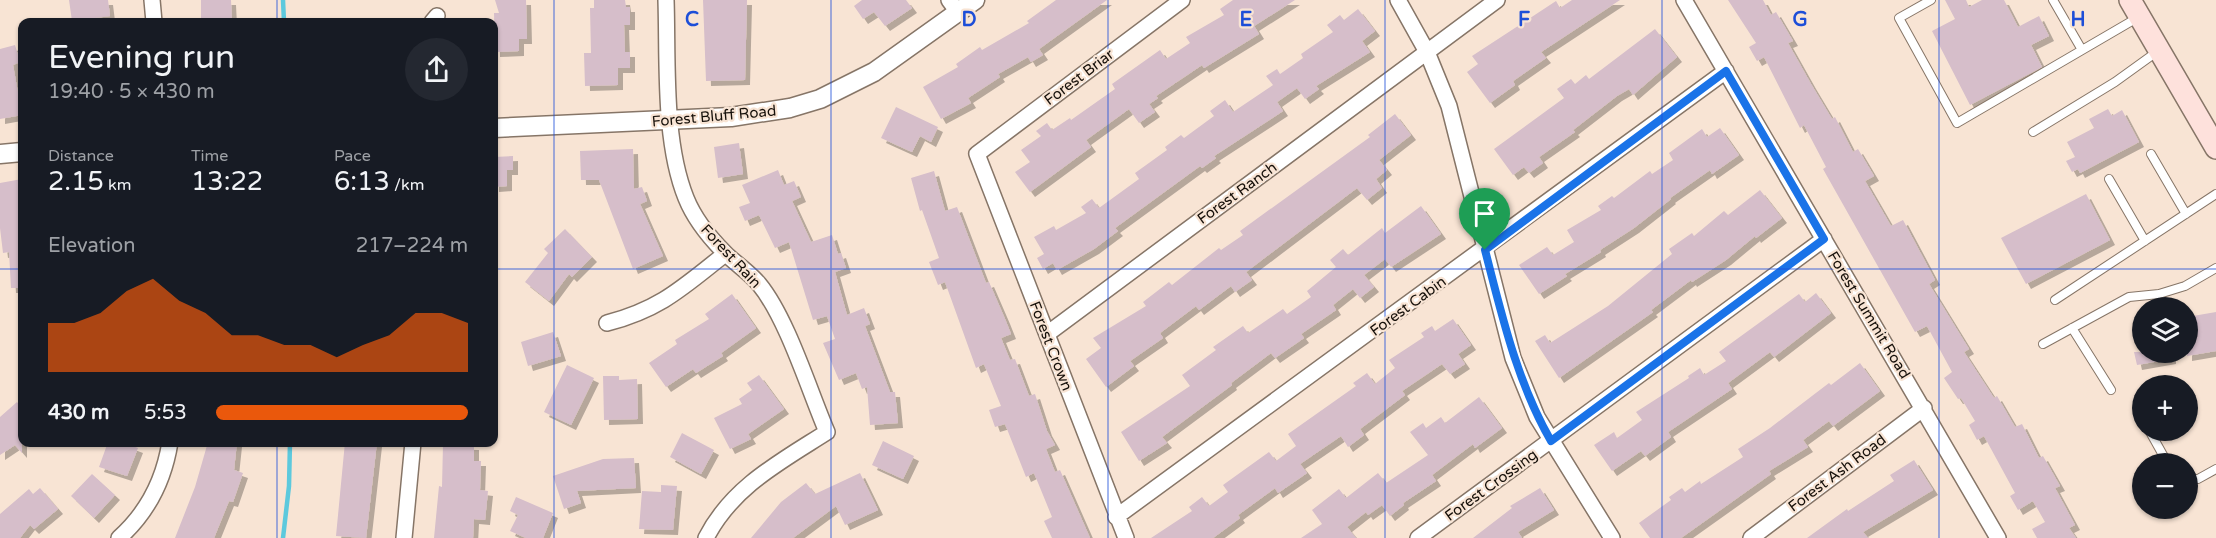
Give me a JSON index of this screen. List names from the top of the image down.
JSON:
{
  "streets": {
    "street": [
      "Forest Briar",
      "Forest Bluff Road",
      "Forest Ranch",
      "Forest Rain",
      "Forest Cabin",
      "Forest Summit Road",
      "Forest Crown",
      "Forest Ash Road",
      "Forest Crossing"
    ]
  },
  "crossings": [
    ["Forest Briar", "Forest Crown"],
    ["Forest Bluff Road", "Forest Rain"],
    ["Forest Ranch", "Forest Crown"],
    ["Forest Cabin", "Forest Summit Road"],
    ["Forest Cabin", "Forest Crown"],
    ["Forest Summit Road", "Forest Ash Road"],
    ["Forest Summit Road", "Forest Crossing"]
  ],
  "page": {
    "heading": ["Evening run", "19:40 · 5 × 430 m"],
    "stats": [
      ["Distance", "2.15 km"],
      ["Time", "13:22"],
      ["Pace", "6:13 /km"]
    ],
    "chart": ["Elevation", "217–224 m"],
    "map_buttons": ["+", "−"],
    "list": [
      {
        "name": "430 m",
        "note": "5:53"
      }
    ]
  },
  "grid": {
    "columns": [
      "C",
      "D",
      "E",
      "F",
      "G",
      "H"
    ]
  }
}
